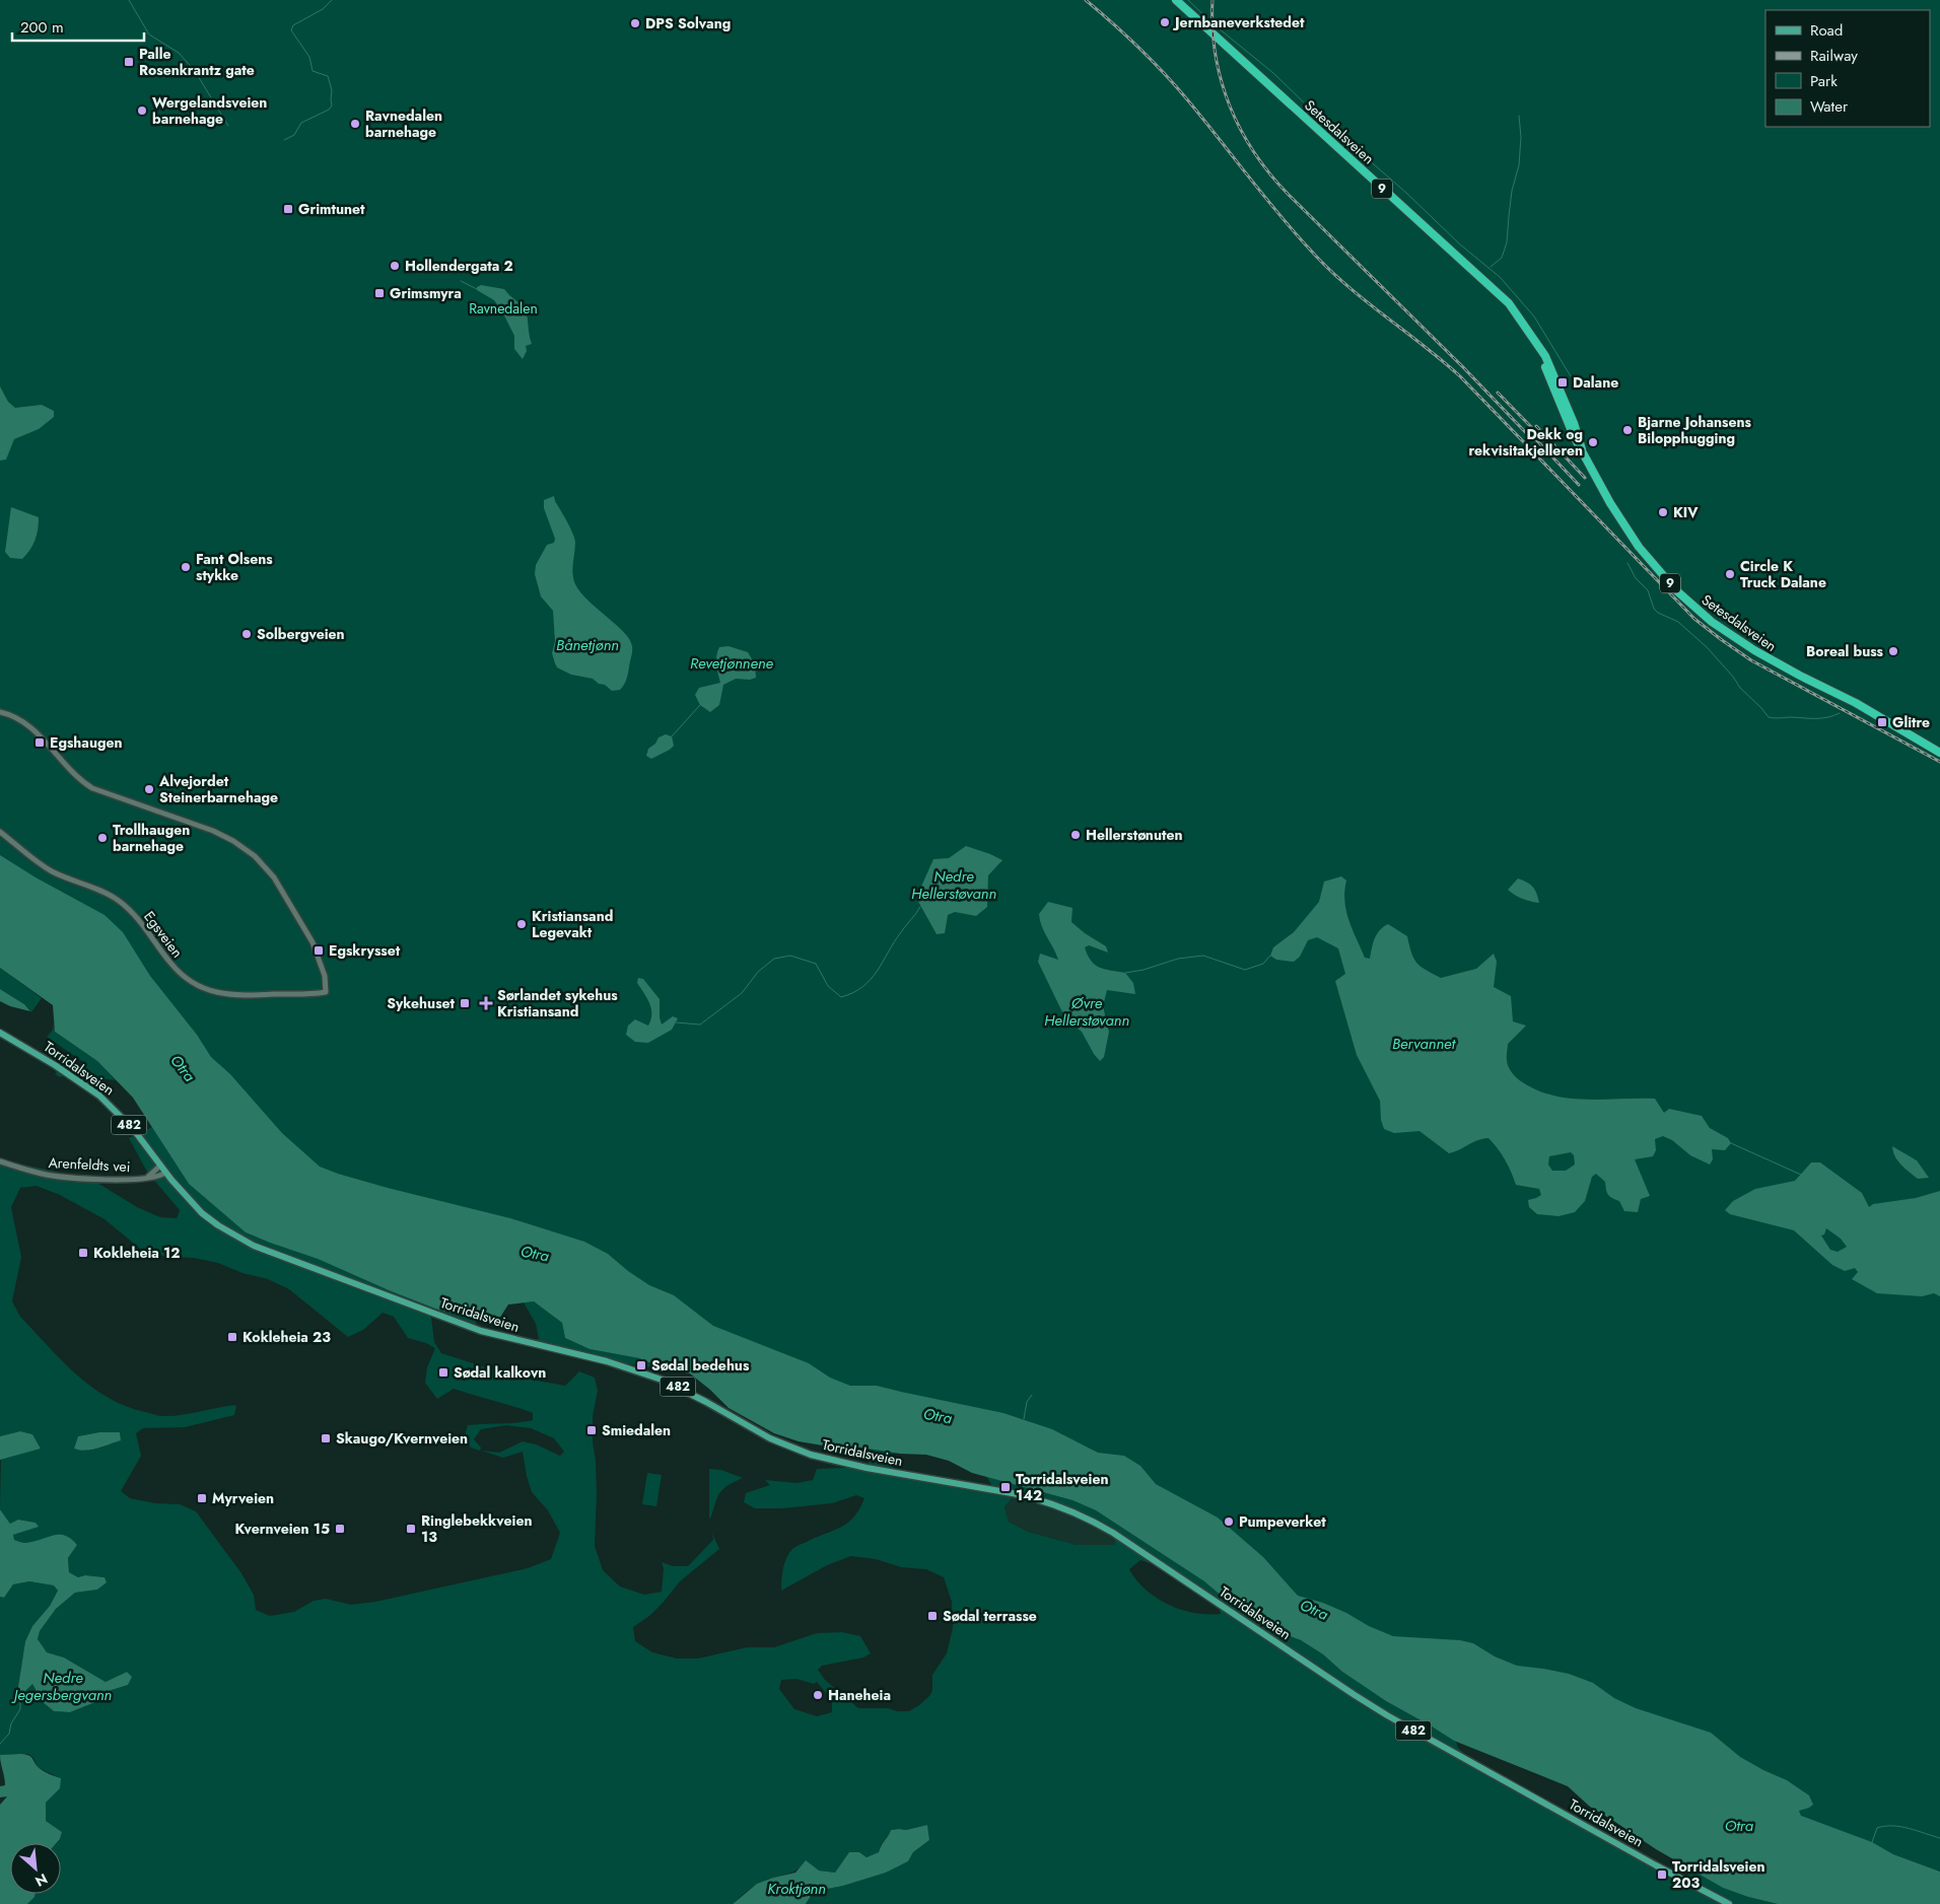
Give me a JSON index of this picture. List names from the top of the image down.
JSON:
{
  "streets": {
    "highway": ["Setesdalsveien", "9"],
    "main road": ["Torridalsveien", "482"],
    "street": ["Egsveien", "Arenfeldts vei"]
  },
  "crossings": [
    ["Torridalsveien", "Arenfeldts vei"]
  ],
  "water": [
    "Bånetjønn",
    "Revetjønnene",
    "Nedre Hellerstøvann",
    "Øvre Hellerstøvann",
    "Bervannet",
    "Otra",
    "Nedre Jegersbergvann",
    "Kroktjønn"
  ],
  "parks": ["Ravnedalen"],
  "places": {
    "other": [
      "Jernbaneverkstedet",
      "DPS Solvang",
      "Wergelandsveien barnehage",
      "Ravnedalen barnehage",
      "Hollendergata 2",
      "Bjarne Johansens Bilopphugging",
      "Dekk og rekvisitakjelleren",
      "KIV",
      "Fant Olsens stykke",
      "Circle K Truck Dalane",
      "Solbergveien",
      "Boreal buss",
      "Alvejordet Steinerbarnehage",
      "Hellerstønuten",
      "Trollhaugen barnehage",
      "Kristiansand Legevakt",
      "Pumpeverket",
      "Haneheia"
    ],
    "transit": [
      "Palle Rosenkrantz gate",
      "Grimtunet",
      "Grimsmyra",
      "Dalane",
      "Glitre",
      "Egshaugen",
      "Egskrysset",
      "Sykehuset",
      "Kokleheia 12",
      "Kokleheia 23",
      "Sødal bedehus",
      "Sødal kalkovn",
      "Smiedalen",
      "Skaugo/Kvernveien",
      "Torridalsveien 142",
      "Myrveien",
      "Kvernveien 15",
      "Ringlebekkveien 13",
      "Sødal terrasse",
      "Torridalsveien 203"
    ],
    "health": ["Sørlandet sykehus Kristiansand"]
  },
  "legend": [
    "Road",
    "Railway",
    "Park",
    "Water"
  ],
  "scale_bar": "200 m",
  "north": "bottom right"
}
